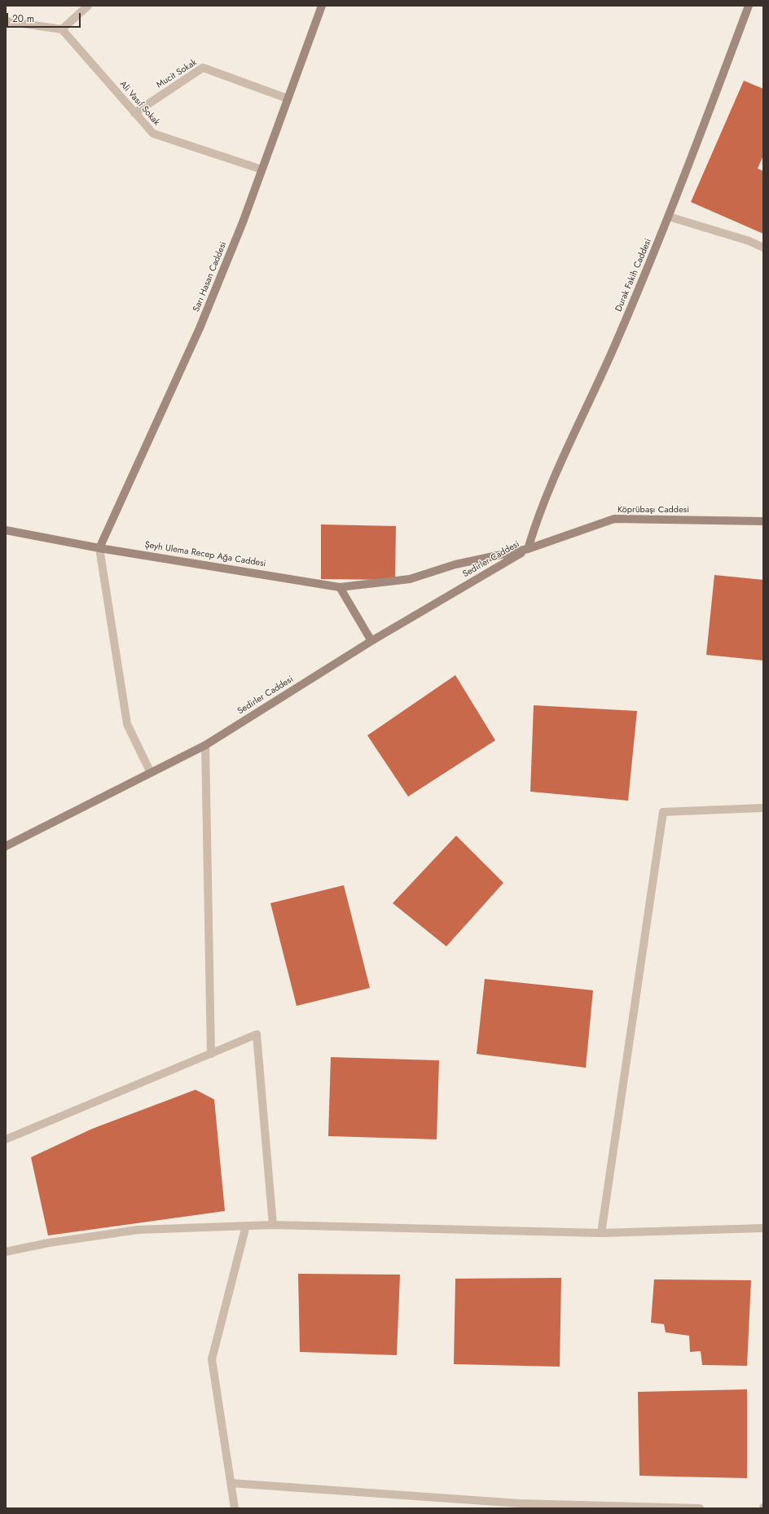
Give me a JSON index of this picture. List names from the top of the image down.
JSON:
{
  "streets": {
    "street": [
      "Mucit Sokak",
      "Ali Vasıf Sokak",
      "Durak Fakih Caddesi",
      "Sarı Hasan Caddesi",
      "Köprübaşı Caddesi",
      "Şeyh Ulema Recep Ağa Caddesi",
      "Sedirler Caddesi"
    ]
  },
  "crossings": [
    ["Mucit Sokak", "Ali Vasıf Sokak"],
    ["Mucit Sokak", "Sarı Hasan Caddesi"],
    ["Ali Vasıf Sokak", "Sarı Hasan Caddesi"],
    ["Durak Fakih Caddesi", "Köprübaşı Caddesi"],
    ["Durak Fakih Caddesi", "Şeyh Ulema Recep Ağa Caddesi"],
    ["Durak Fakih Caddesi", "Sedirler Caddesi"],
    ["Sarı Hasan Caddesi", "Şeyh Ulema Recep Ağa Caddesi"],
    ["Köprübaşı Caddesi", "Şeyh Ulema Recep Ağa Caddesi"],
    ["Köprübaşı Caddesi", "Sedirler Caddesi"],
    ["Şeyh Ulema Recep Ağa Caddesi", "Sedirler Caddesi"]
  ],
  "scale_bar": "20 m"
}
